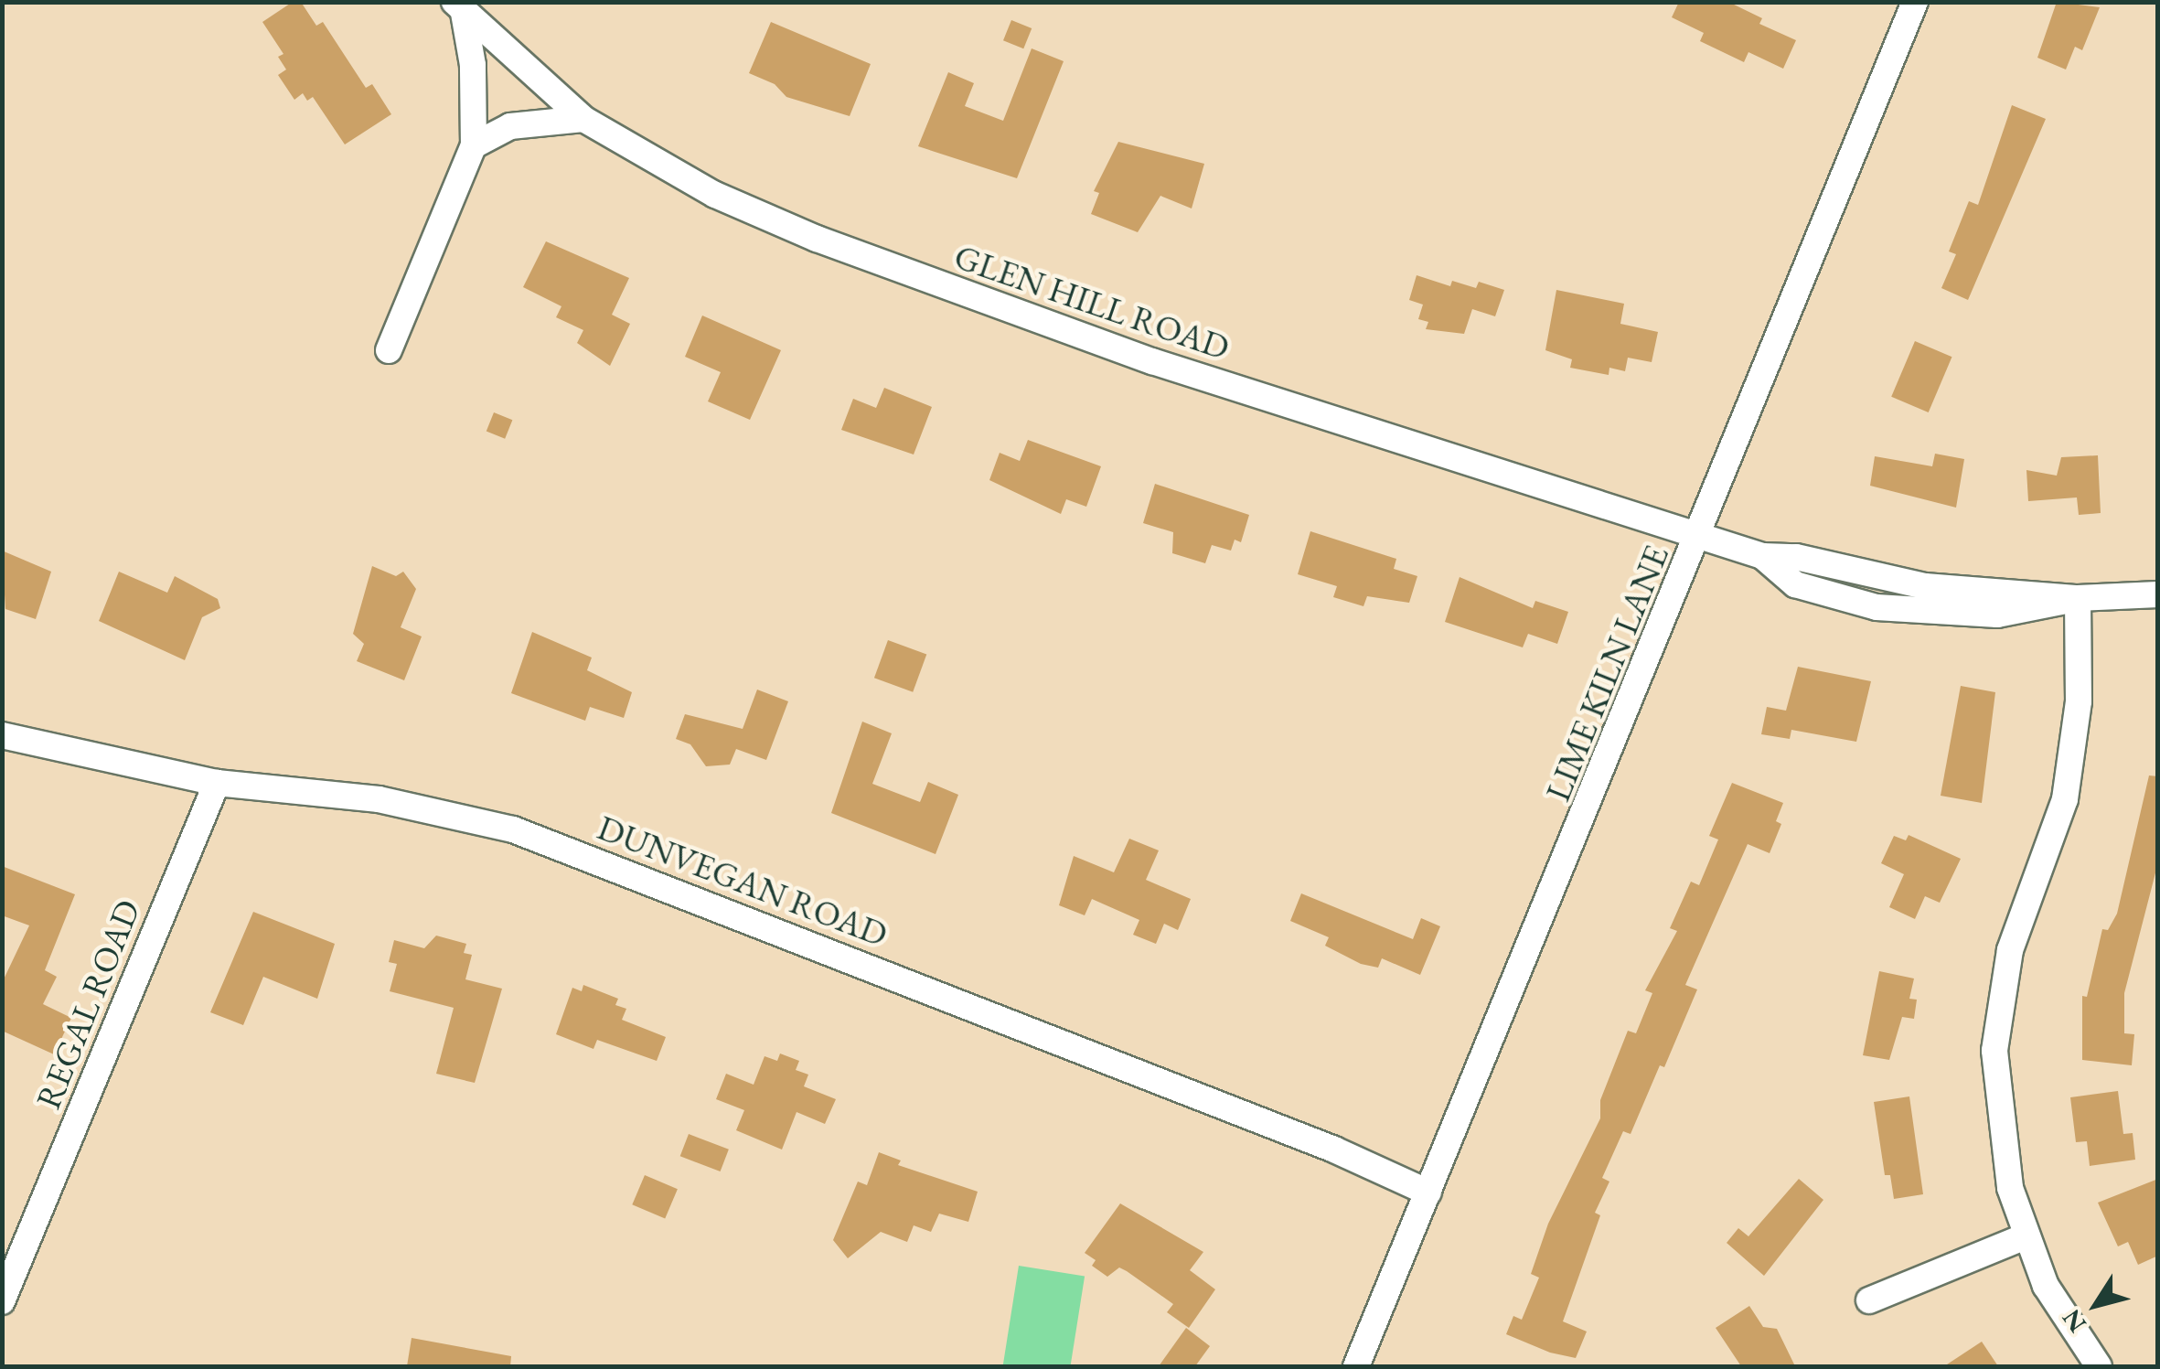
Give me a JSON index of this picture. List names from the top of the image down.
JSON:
{
  "streets": {
    "street": [
      "GLEN HILL ROAD",
      "LIME KILN LANE",
      "DUNVEGAN ROAD",
      "REGAL ROAD"
    ]
  },
  "crossings": [
    ["GLEN HILL ROAD", "LIME KILN LANE"],
    ["LIME KILN LANE", "DUNVEGAN ROAD"],
    ["DUNVEGAN ROAD", "REGAL ROAD"]
  ],
  "north": "bottom left"
}
